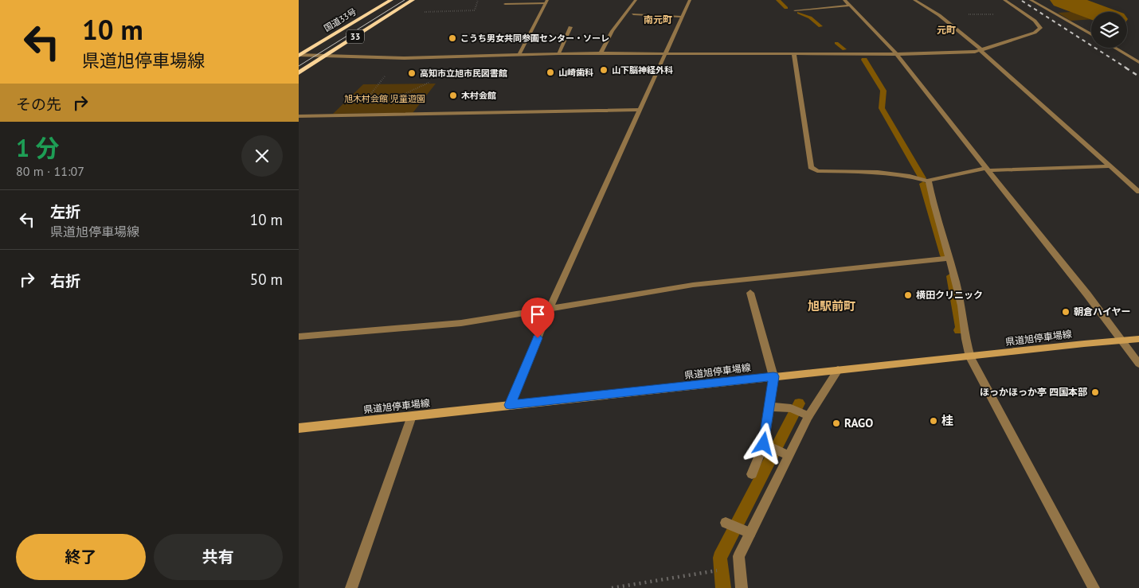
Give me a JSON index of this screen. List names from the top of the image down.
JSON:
{
  "streets": {
    "highway": ["国道33号", "33"],
    "main road": ["県道旭停車場線"]
  },
  "districts": ["南元町", "元町", "旭駅前町"],
  "parks": ["旭木村会館 児童遊園"],
  "places": [
    "こうち男女共同参画センター・ソーレ",
    "山下脳神経外科",
    "山崎歯科",
    "高知市立旭市民図書館",
    "木村会館",
    "横田クリニック",
    "朝倉ハイヤー",
    "ほっかほっか亭 四国本部",
    "桂",
    "RAGO"
  ],
  "page": {
    "turn": ["10 m", "県道旭停車場線"],
    "then": "その先",
    "heading": ["1 分", "80 m · 11:07"],
    "list": [
      {
        "name": "左折",
        "note": "県道旭停車場線",
        "value": "10 m"
      },
      {
        "name": "右折",
        "value": "50 m"
      }
    ],
    "buttons": ["終了", "共有"]
  }
}
